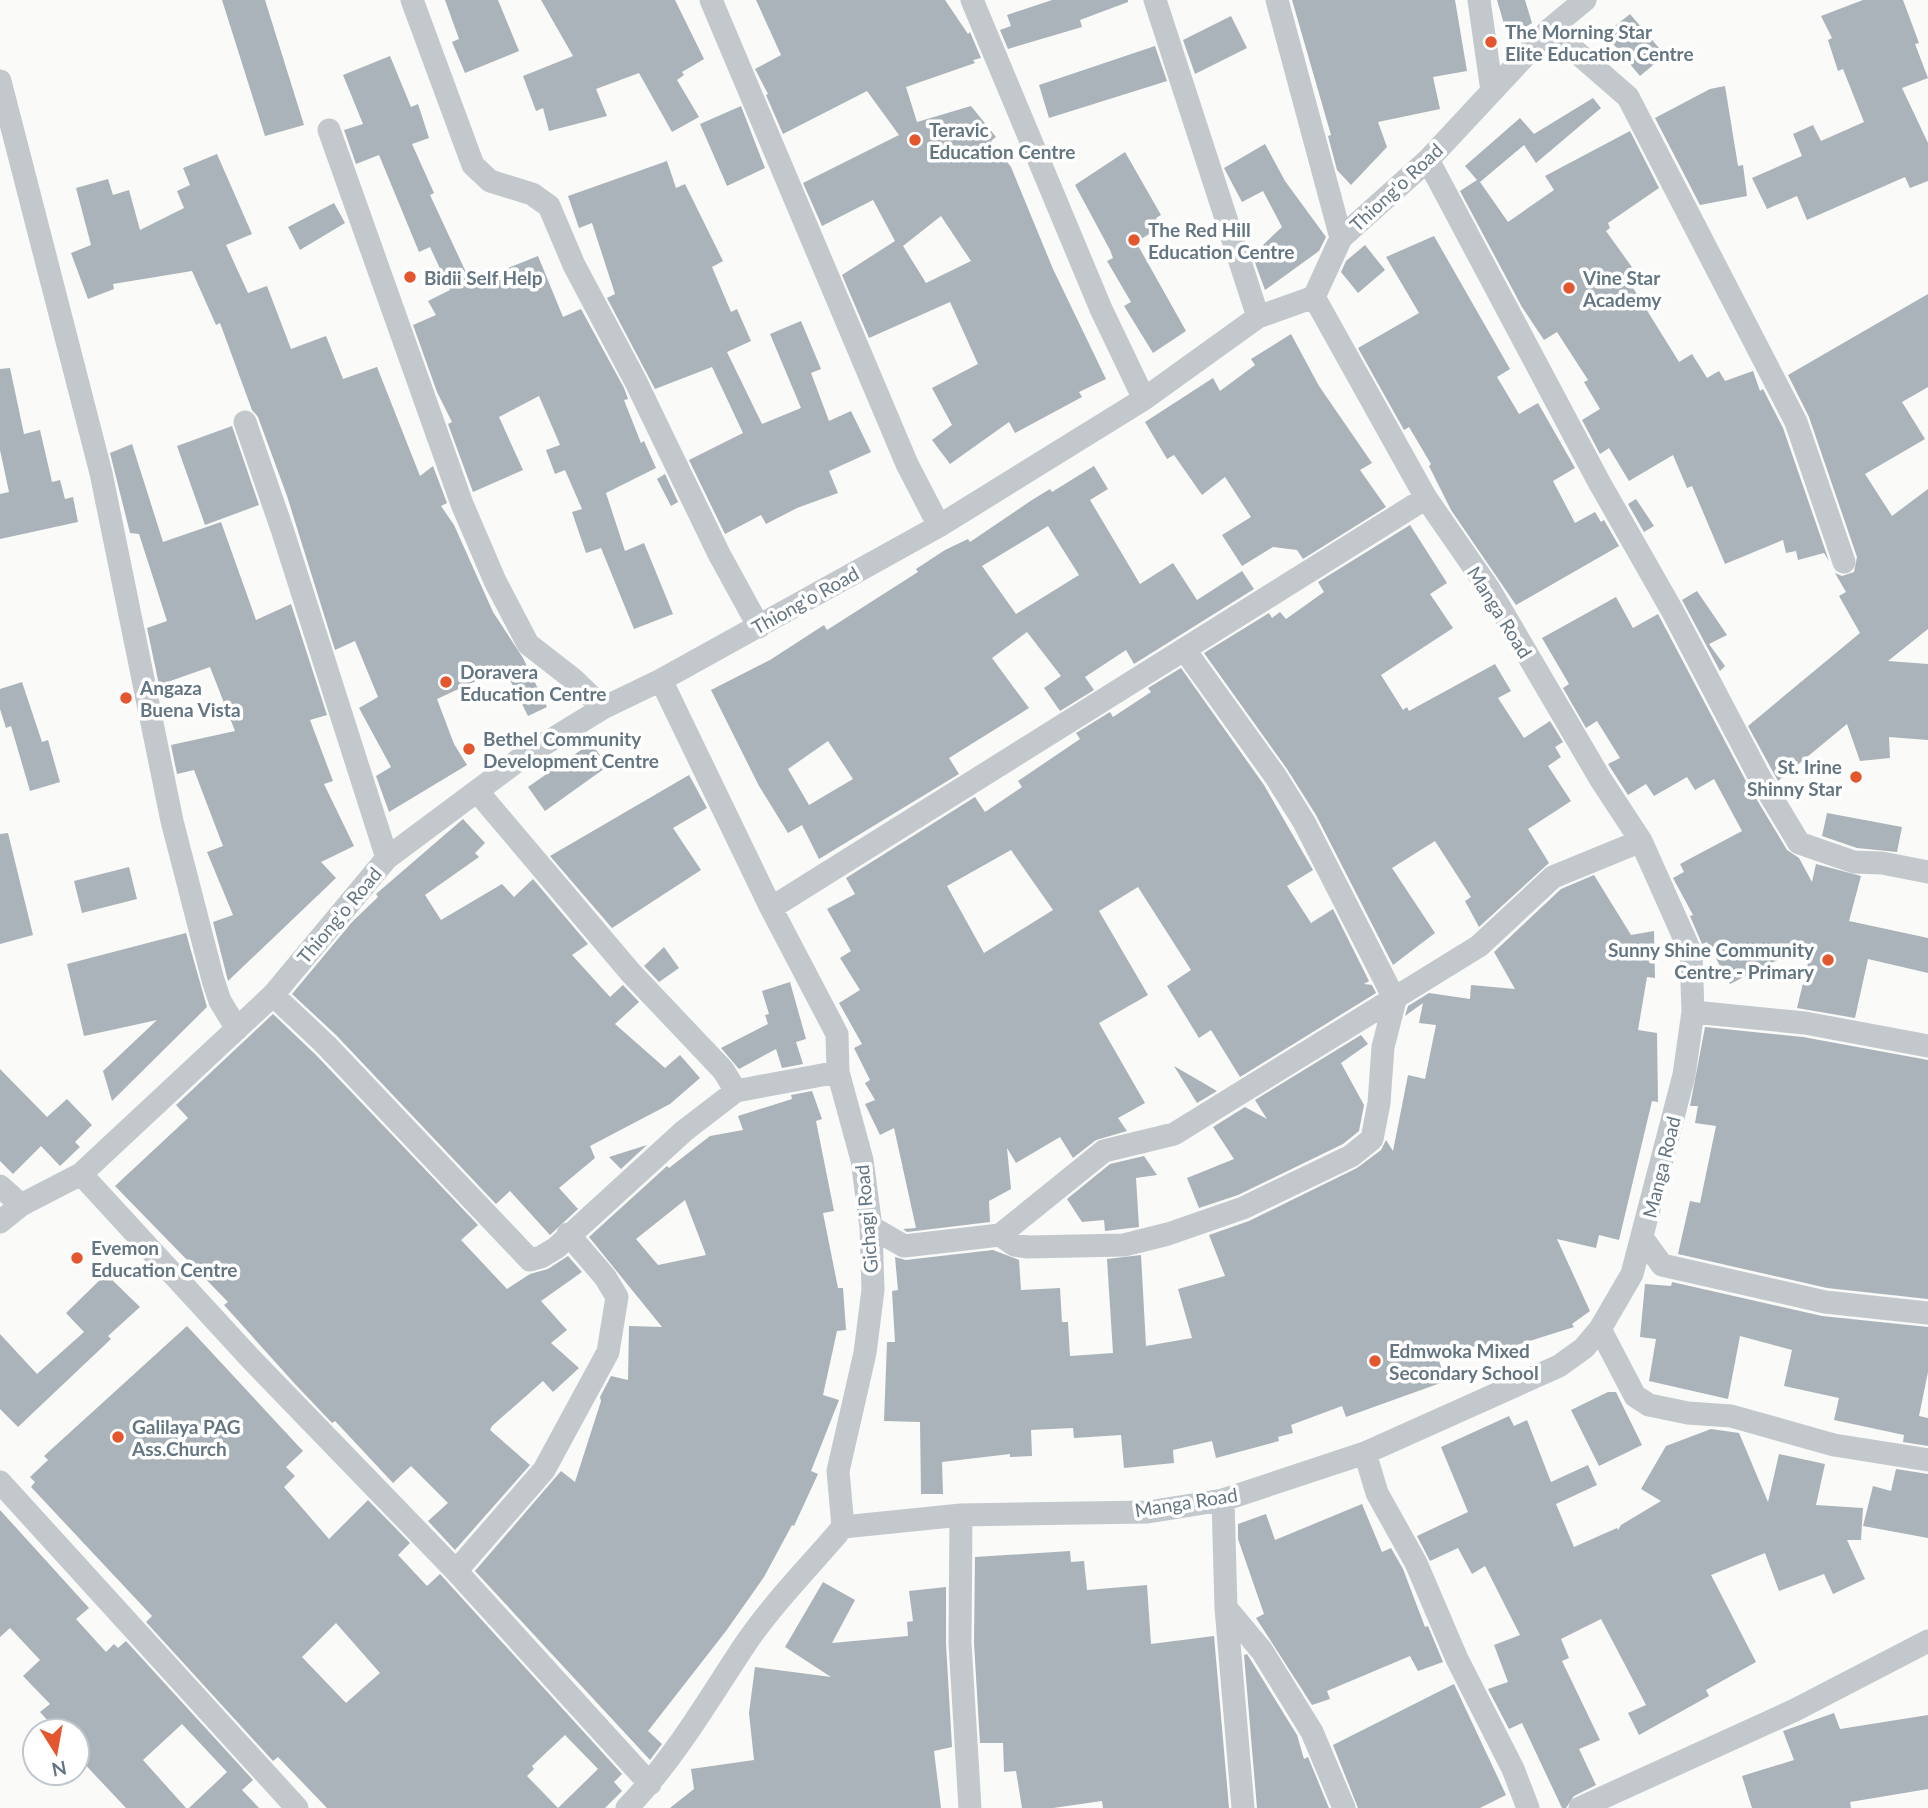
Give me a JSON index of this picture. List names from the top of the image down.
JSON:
{
  "streets": {
    "street": ["Thiong'o Road", "Manga Road", "Gichagi Road"]
  },
  "crossings": [
    ["Thiong'o Road", "Manga Road"],
    ["Thiong'o Road", "Gichagi Road"],
    ["Manga Road", "Gichagi Road"]
  ],
  "places": [
    "The Morning Star Elite Education Centre",
    "Teravic Education Centre",
    "The Red Hill Education Centre",
    "Bidii Self Help",
    "Vine Star Academy",
    "Doravera Education Centre",
    "Angaza Buena Vista",
    "Bethel Community Development Centre",
    "St. Irine Shinny Star",
    "Sunny Shine Community Centre - Primary",
    "Evemon Education Centre",
    "Edmwoka Mixed Secondary School",
    "Galilaya PAG Ass.Church"
  ],
  "north": "bottom"
}
